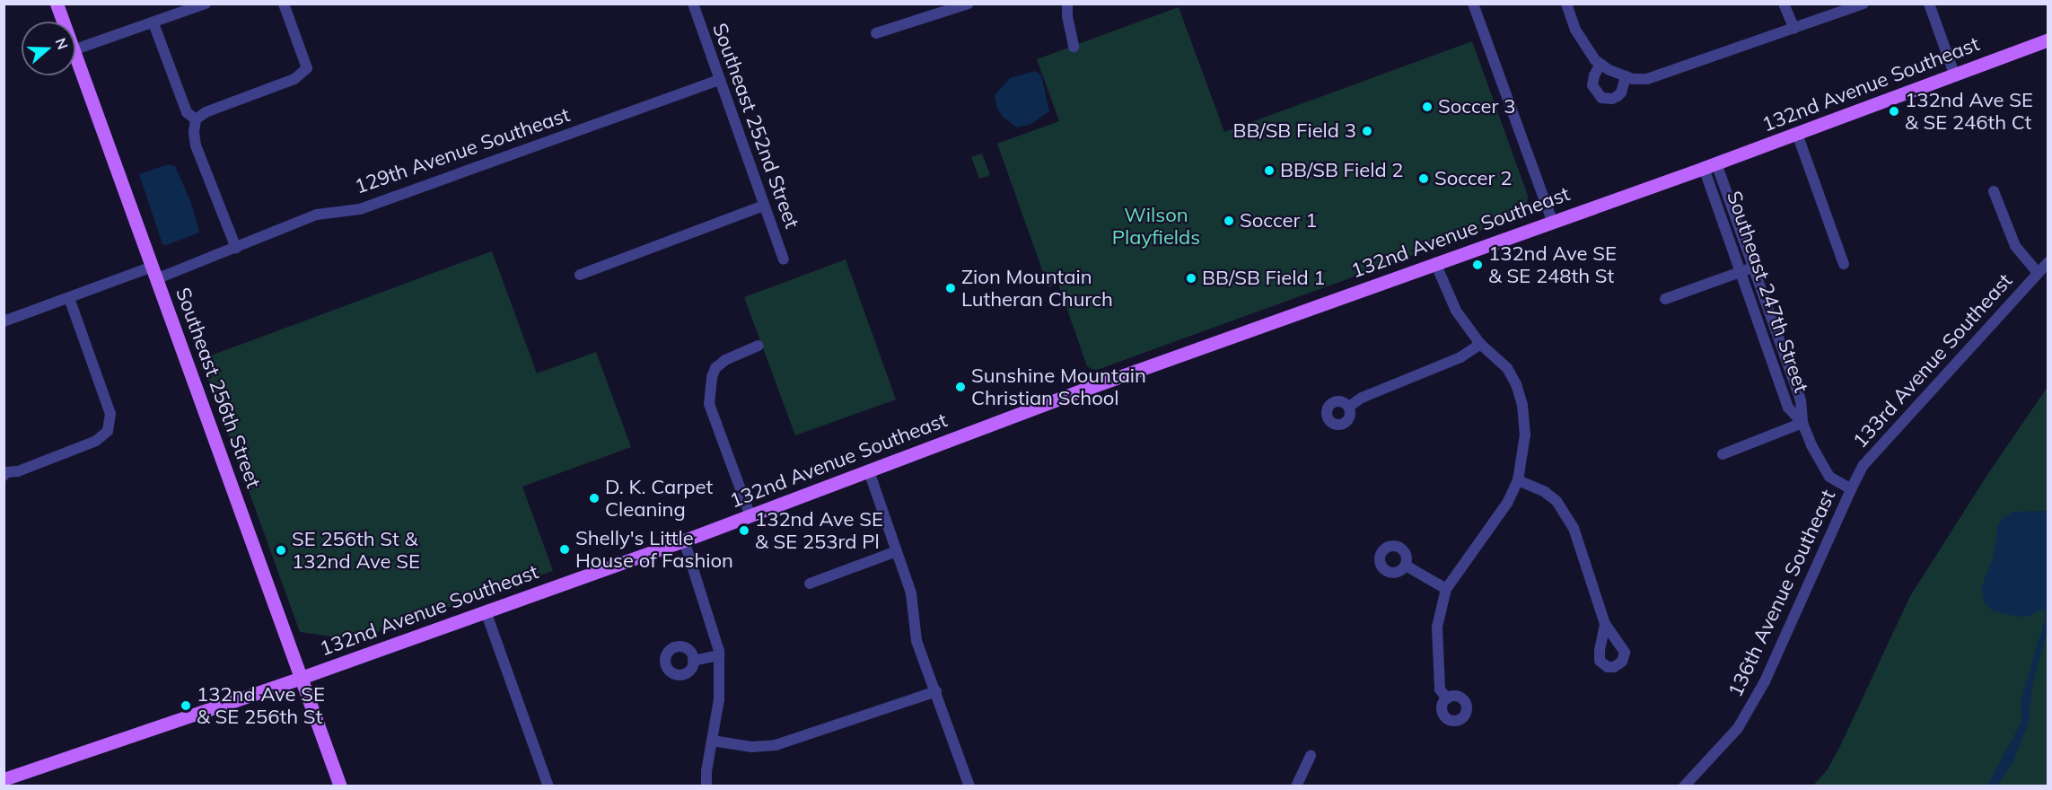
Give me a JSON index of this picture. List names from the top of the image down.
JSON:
{
  "streets": {
    "main road": ["132nd Avenue Southeast", "Southeast 256th Street"],
    "street": [
      "Southeast 252nd Street",
      "129th Avenue Southeast",
      "Southeast 247th Street",
      "133rd Avenue Southeast",
      "136th Avenue Southeast"
    ]
  },
  "crossings": [
    ["132nd Avenue Southeast", "Southeast 247th Street"],
    ["132nd Avenue Southeast", "Southeast 256th Street"],
    ["Southeast 252nd Street", "129th Avenue Southeast"],
    ["129th Avenue Southeast", "Southeast 256th Street"],
    ["Southeast 247th Street", "133rd Avenue Southeast"],
    ["Southeast 247th Street", "136th Avenue Southeast"],
    ["133rd Avenue Southeast", "136th Avenue Southeast"]
  ],
  "parks": ["Wilson Playfields"],
  "places": [
    "Soccer 3",
    "132nd Ave SE & SE 246th Ct",
    "BB/SB Field 3",
    "BB/SB Field 2",
    "Soccer 2",
    "Soccer 1",
    "132nd Ave SE & SE 248th St",
    "BB/SB Field 1",
    "Zion Mountain Lutheran Church",
    "Sunshine Mountain Christian School",
    "D. K. Carpet Cleaning",
    "132nd Ave SE & SE 253rd Pl",
    "Shelly's Little House of Fashion",
    "SE 256th St & 132nd Ave SE",
    "132nd Ave SE & SE 256th St"
  ],
  "north": "right"
}
